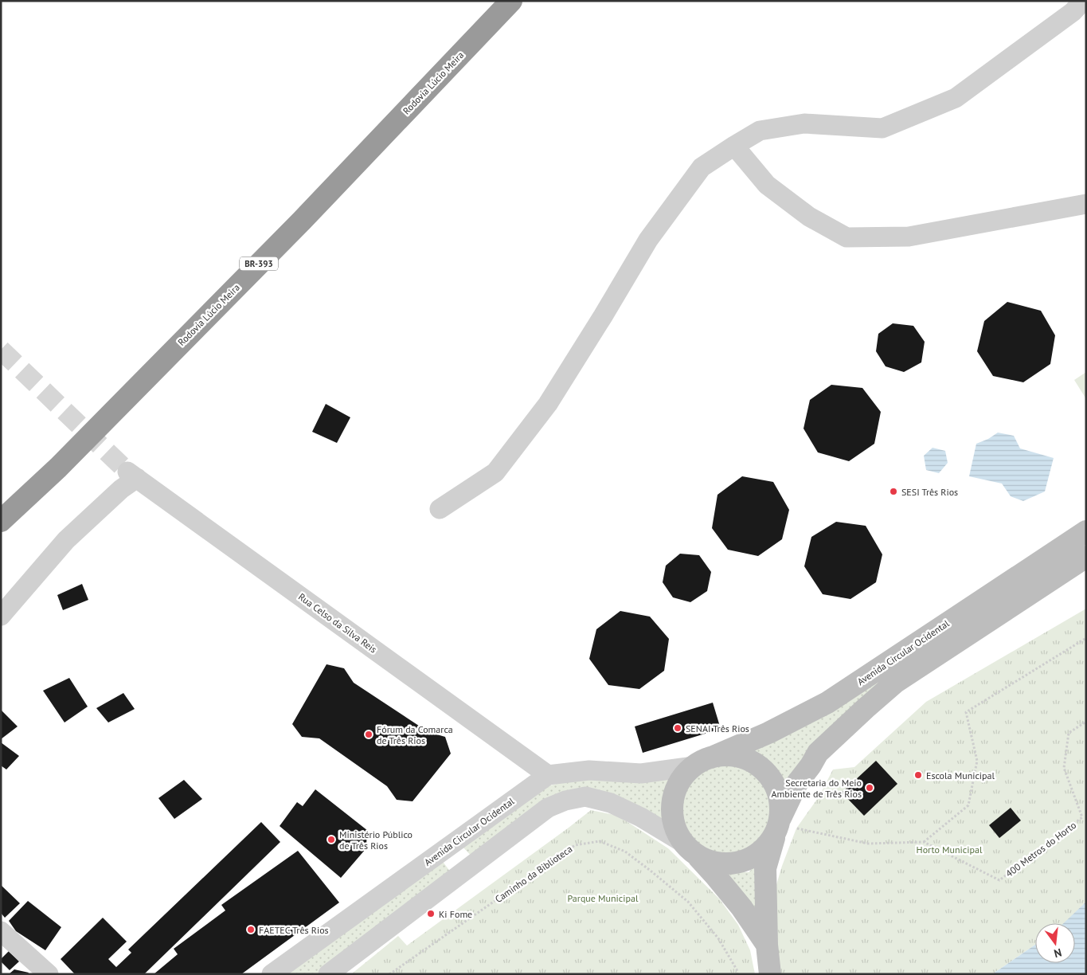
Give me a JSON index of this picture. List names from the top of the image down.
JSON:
{
  "streets": {
    "highway": ["Rodovia Lúcio Meira", "BR-393"],
    "street": ["Rua Celso da Silva Reis", "Avenida Circular Ocidental"],
    "path": ["400 Metros do Horto", "Caminho da Biblioteca"]
  },
  "crossings": [
    ["Rua Celso da Silva Reis", "Avenida Circular Ocidental"],
    ["Avenida Circular Ocidental", "400 Metros do Horto"]
  ],
  "parks": ["Horto Municipal", "Parque Municipal"],
  "places": [
    "SESI Três Rios",
    "SENAI Três Rios",
    "Fórum da Comarca de Três Rios",
    "Escola Municipal",
    "Secretaria do Meio Ambiente de Três Rios",
    "Ministério Público de Três Rios",
    "Ki Fome",
    "FAETEC Três Rios"
  ],
  "north": "bottom"
}
